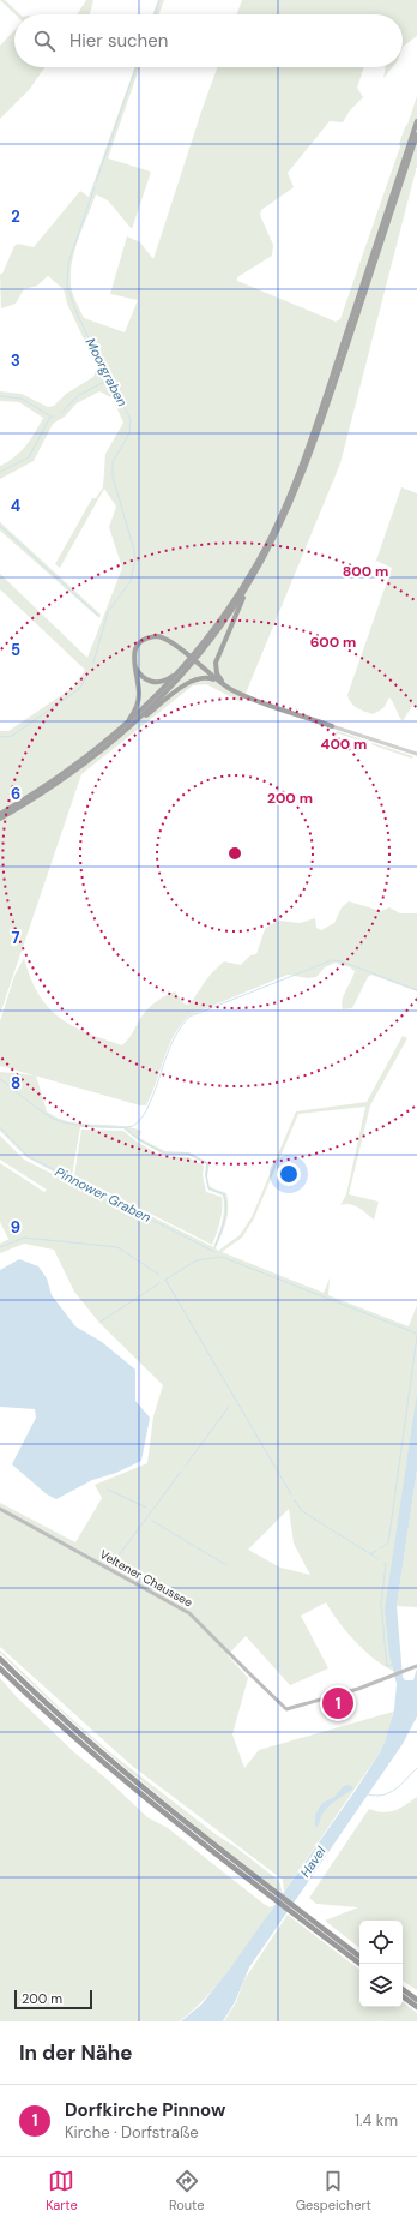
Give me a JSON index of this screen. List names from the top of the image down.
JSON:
{
  "streets": {
    "main road": ["Veltener Chaussee"]
  },
  "water": ["Moorgraben", "Pinnower Graben", "Havel"],
  "scale_bar": "200 m",
  "page": {
    "search": "Hier suchen",
    "pins": "1",
    "scale": "200 m",
    "heading": "In der Nähe",
    "list": [
      {
        "mark": "1",
        "name": "Dorfkirche Pinnow",
        "note": "Kirche · Dorfstraße",
        "value": "1.4 km"
      }
    ],
    "nav": ["Karte", "Route", "Gespeichert"]
  },
  "grid": {
    "rows": [
      "2",
      "3",
      "4",
      "5",
      "6",
      "7",
      "8",
      "9"
    ]
  },
  "rings": [
    "800 m",
    "600 m",
    "400 m",
    "200 m"
  ]
}
